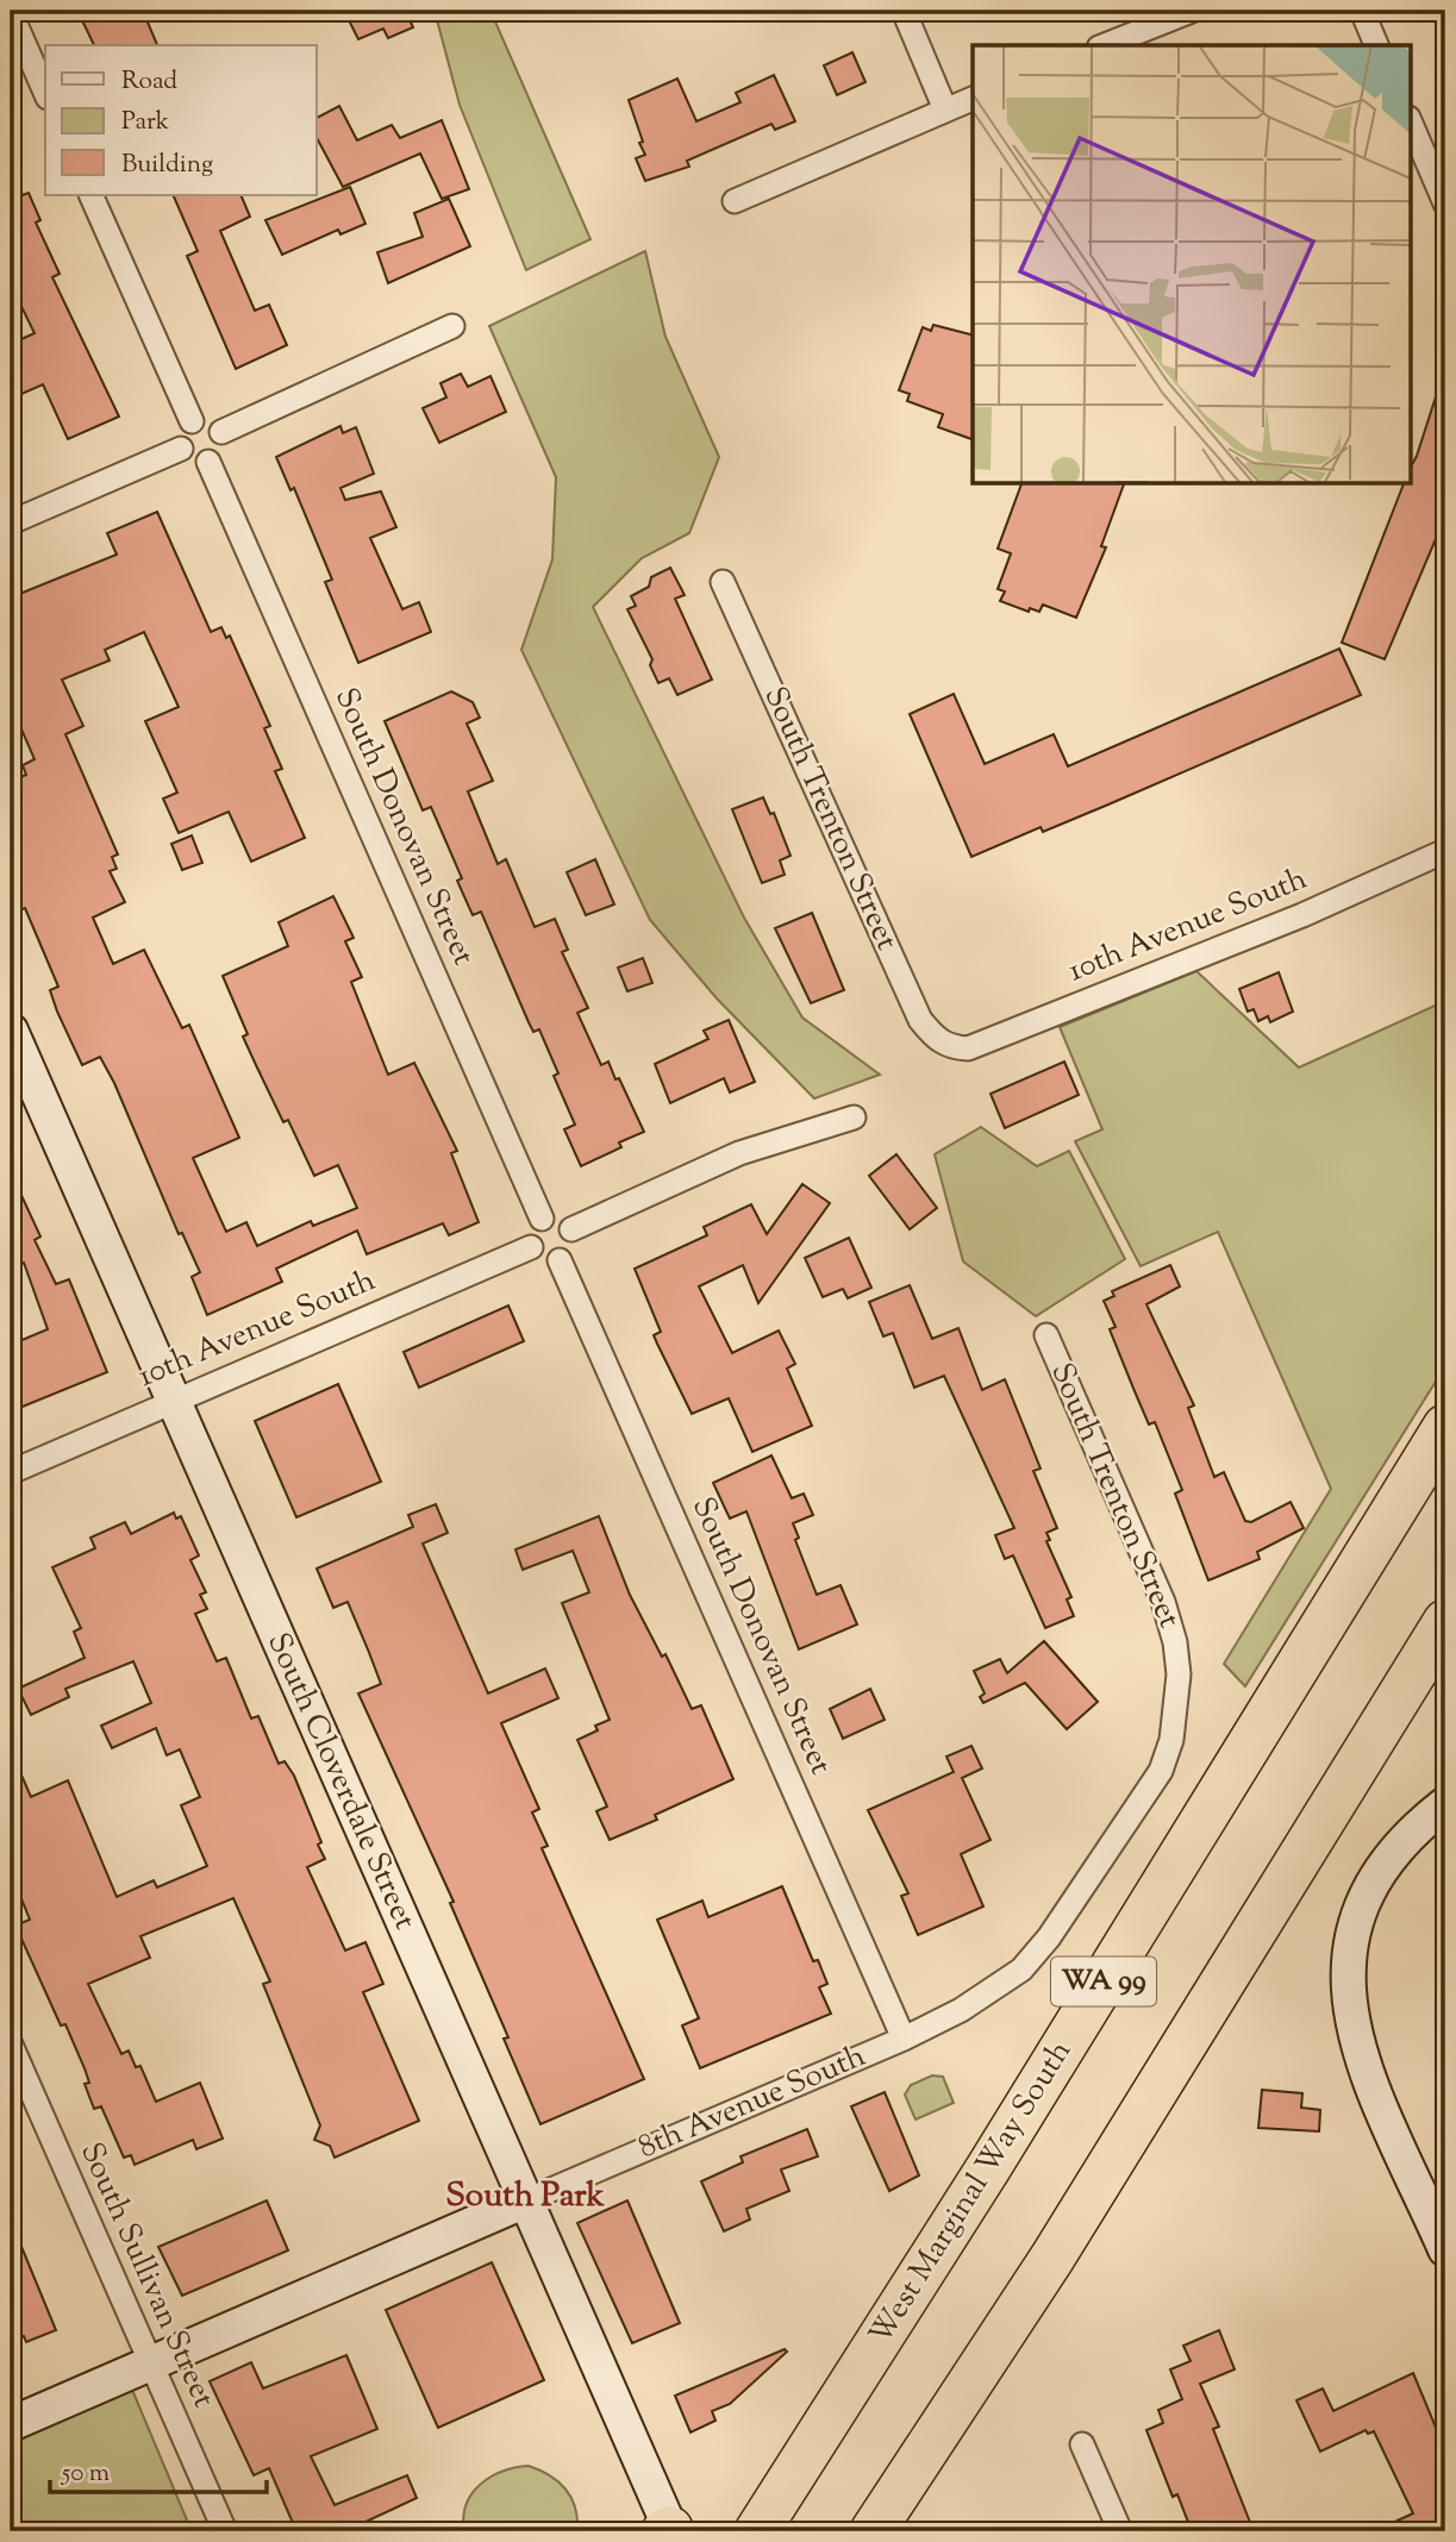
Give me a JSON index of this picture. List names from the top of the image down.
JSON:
{
  "streets": {
    "highway": ["WA 99", "West Marginal Way South"],
    "main road": ["South Cloverdale Street", "8th Avenue South"],
    "street": [
      "South Trenton Street",
      "South Donovan Street",
      "10th Avenue South",
      "South Sullivan Street"
    ]
  },
  "crossings": [
    ["South Trenton Street", "10th Avenue South"],
    ["South Trenton Street", "8th Avenue South"],
    ["South Donovan Street", "10th Avenue South"],
    ["South Donovan Street", "8th Avenue South"],
    ["10th Avenue South", "South Cloverdale Street"],
    ["South Cloverdale Street", "8th Avenue South"],
    ["8th Avenue South", "South Sullivan Street"]
  ],
  "districts": ["South Park"],
  "legend": ["Road", "Park", "Building"],
  "scale_bar": "50 m"
}
